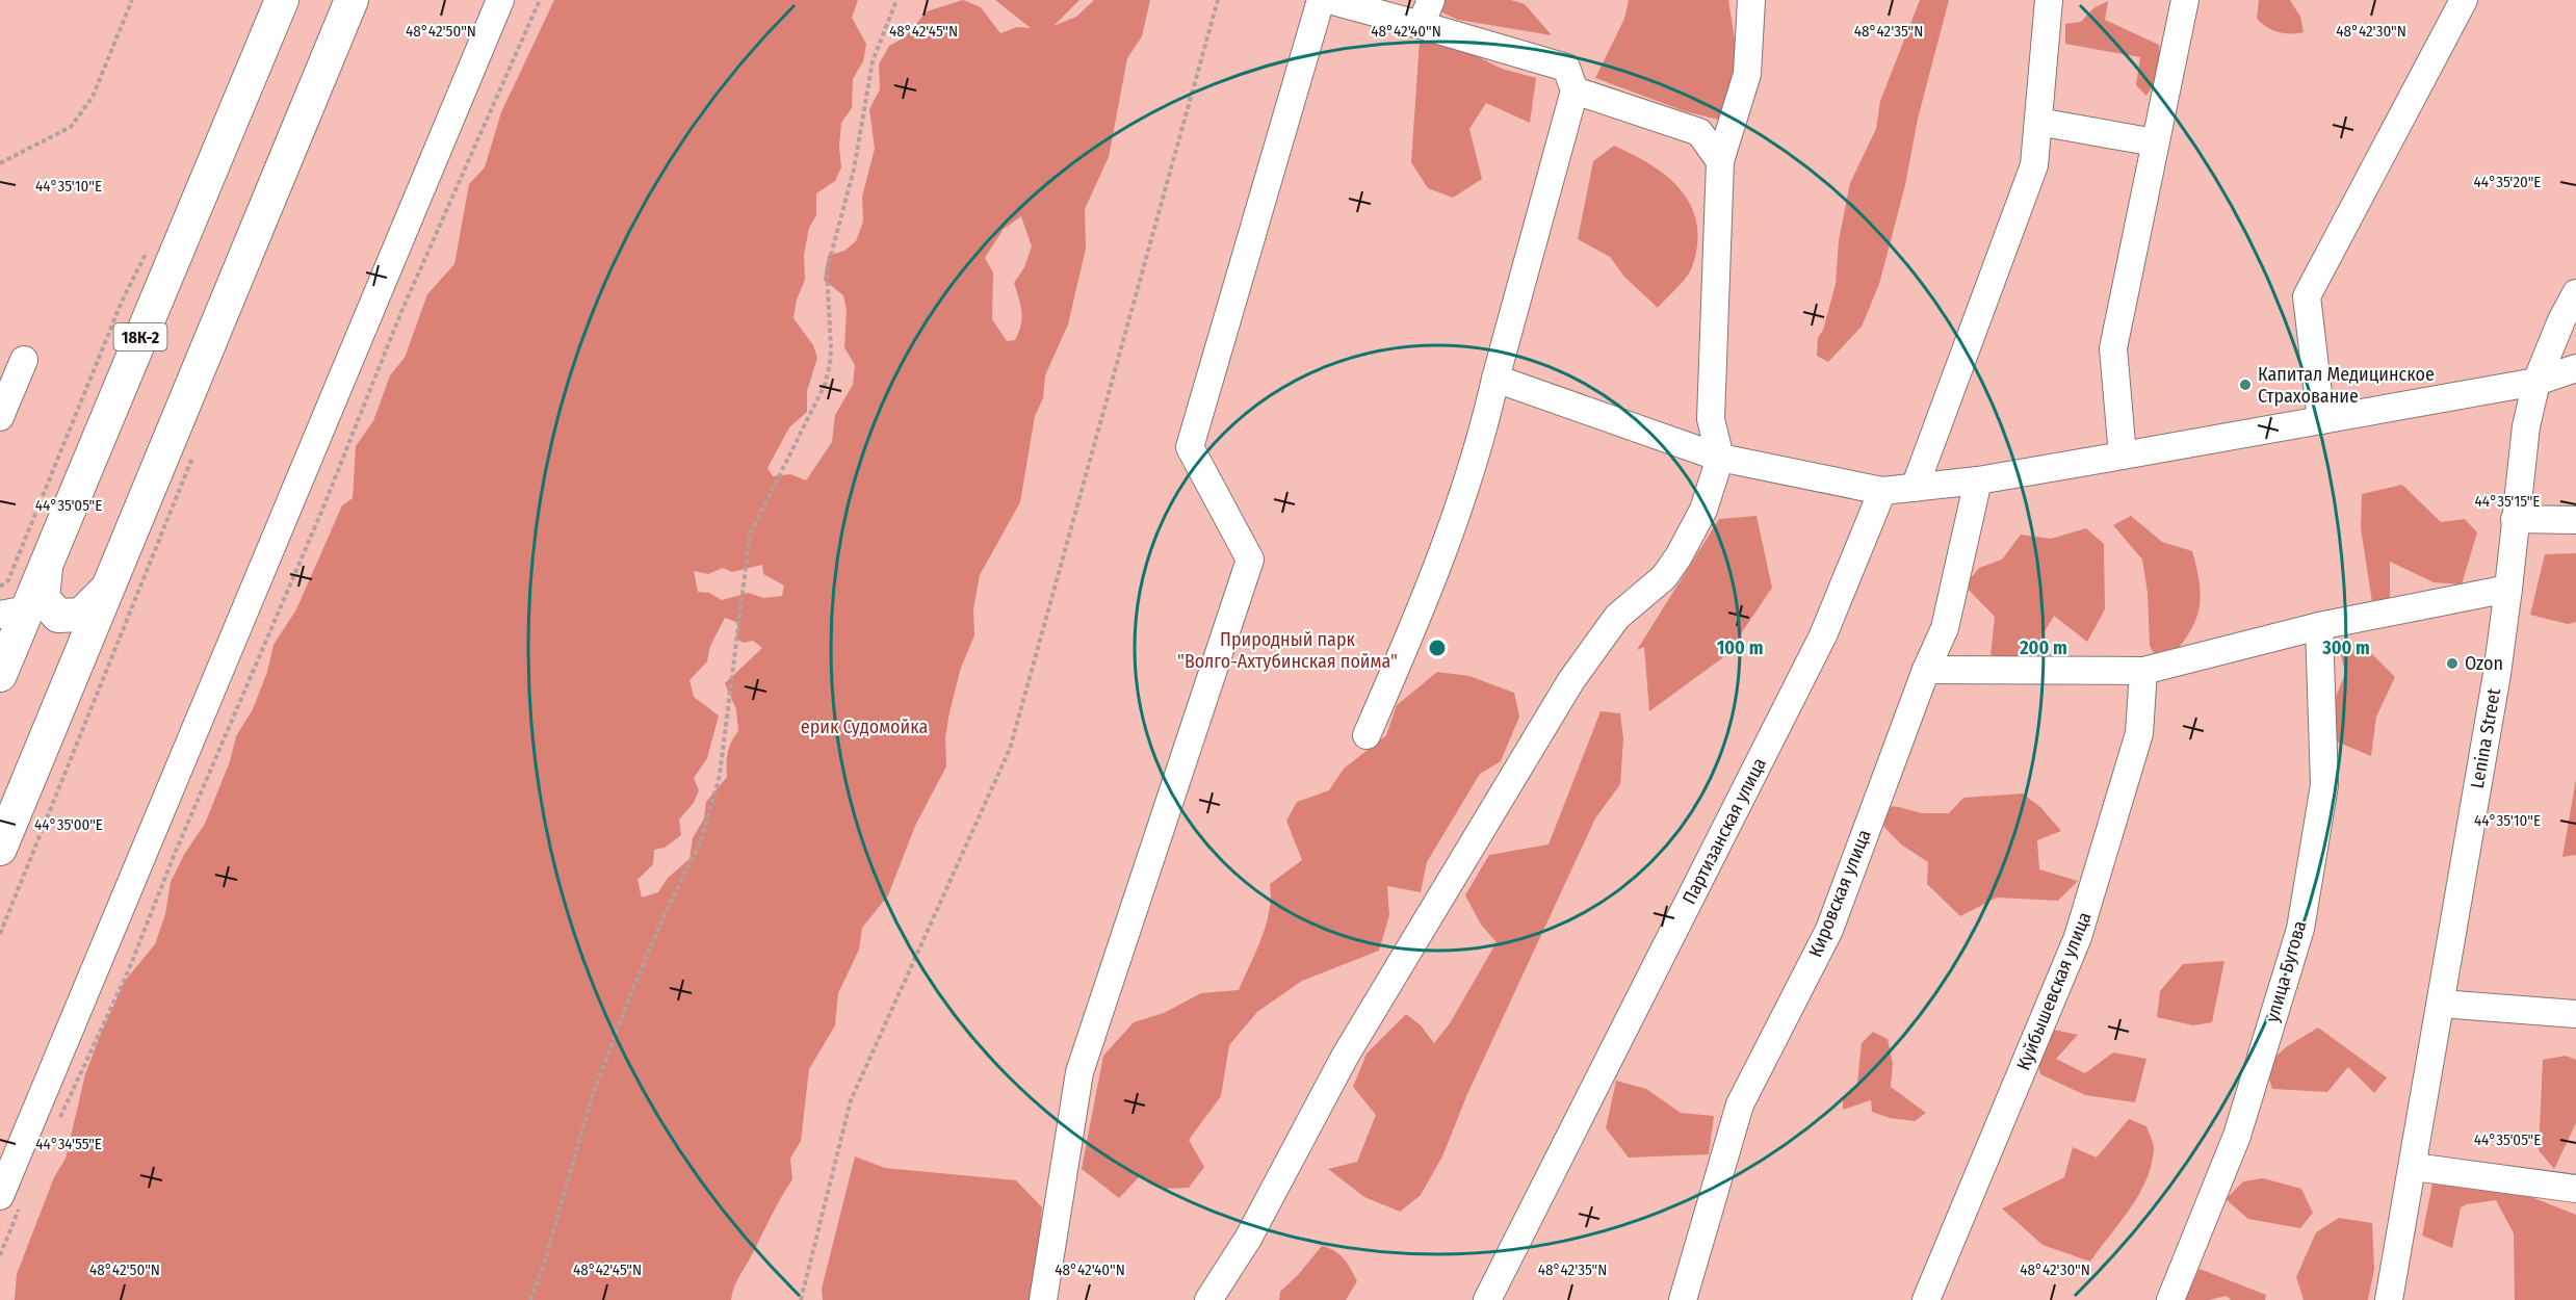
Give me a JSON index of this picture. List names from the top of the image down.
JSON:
{
  "streets": {
    "main road": ["18К-2"],
    "street": [
      "Lenina Street",
      "Партизанская улица",
      "Кировская улица",
      "улица Бугова",
      "Куйбышевская улица"
    ]
  },
  "parks": ["Природный парк \"Волго-Ахтубинская пойма\"", "ерик Судомойка"],
  "places": ["Капитал Медицинское Страхование", "Ozon"],
  "coordinates": [
    "48°42'50\"N",
    "48°42'45\"N",
    "48°42'40\"N",
    "48°42'35\"N",
    "48°42'30\"N",
    "44°35'20\"E",
    "44°35'10\"E",
    "44°35'15\"E",
    "44°35'05\"E",
    "44°35'00\"E",
    "44°34'55\"E"
  ],
  "rings": ["100 m", "200 m", "300 m"]
}
